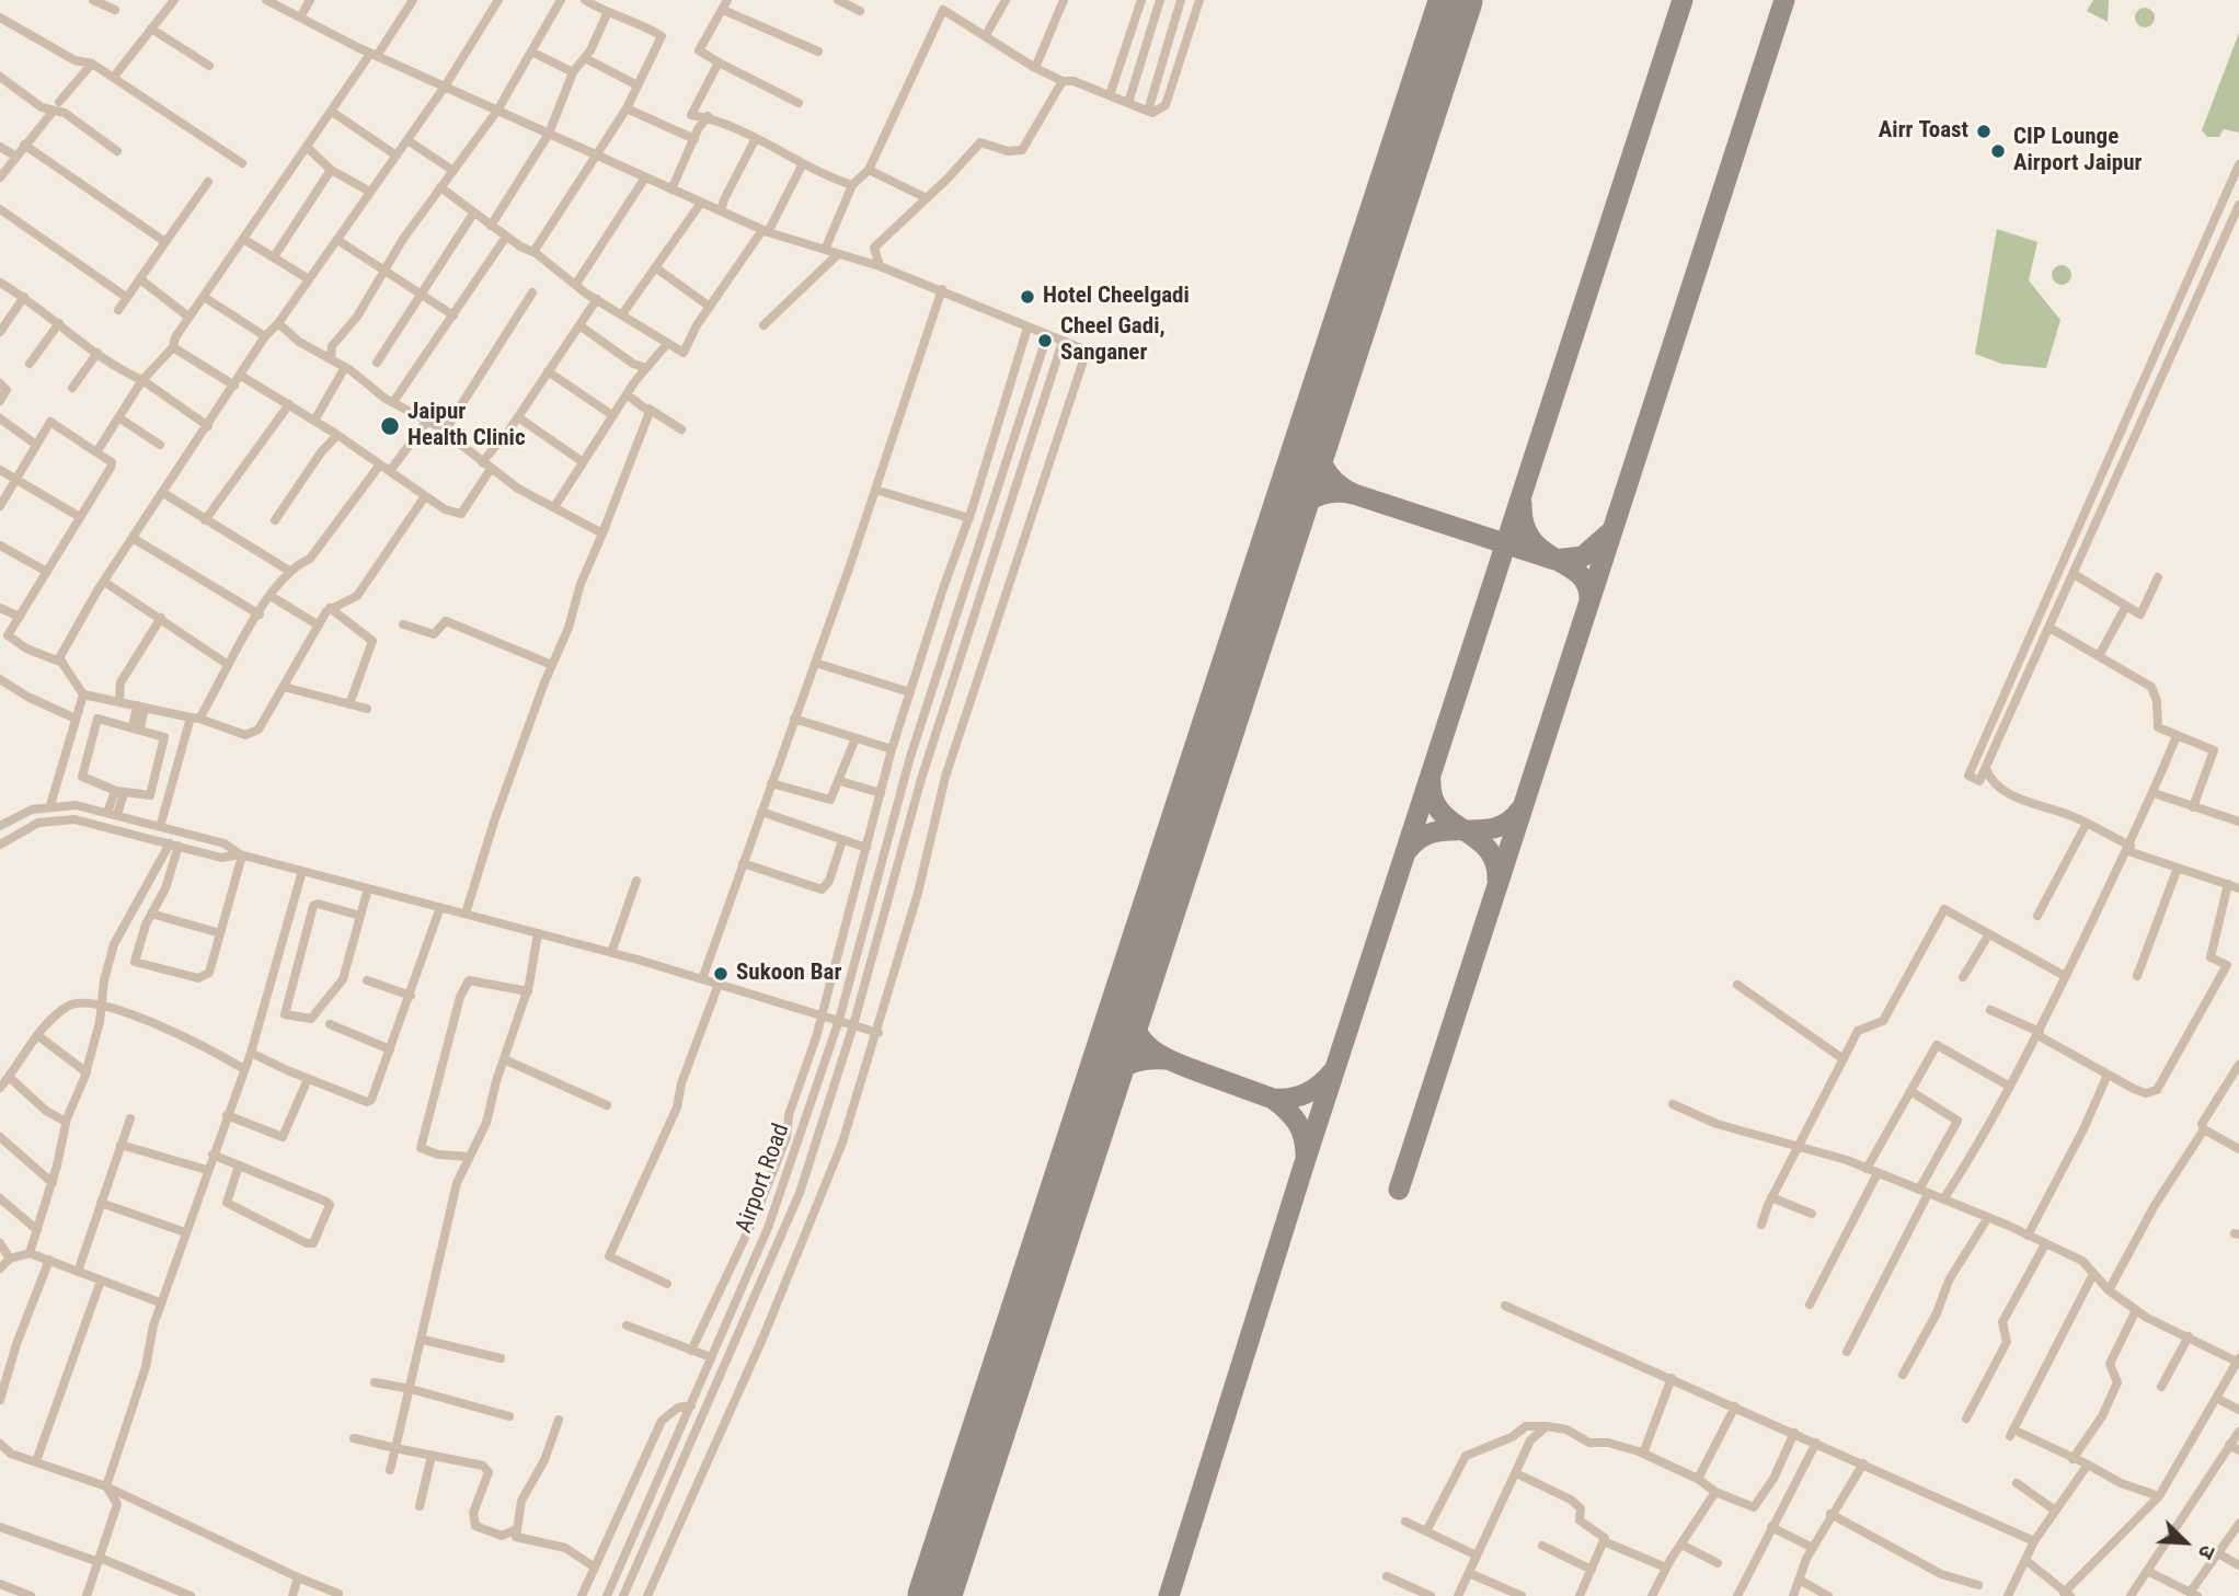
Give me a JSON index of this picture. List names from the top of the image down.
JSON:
{
  "streets": {
    "street": ["Airport Road"]
  },
  "places": [
    "Airr Toast",
    "CIP Lounge Airport Jaipur",
    "Hotel Cheelgadi",
    "Cheel Gadi, Sanganer",
    "Jaipur Health Clinic",
    "Sukoon Bar"
  ],
  "north": "bottom right"
}
